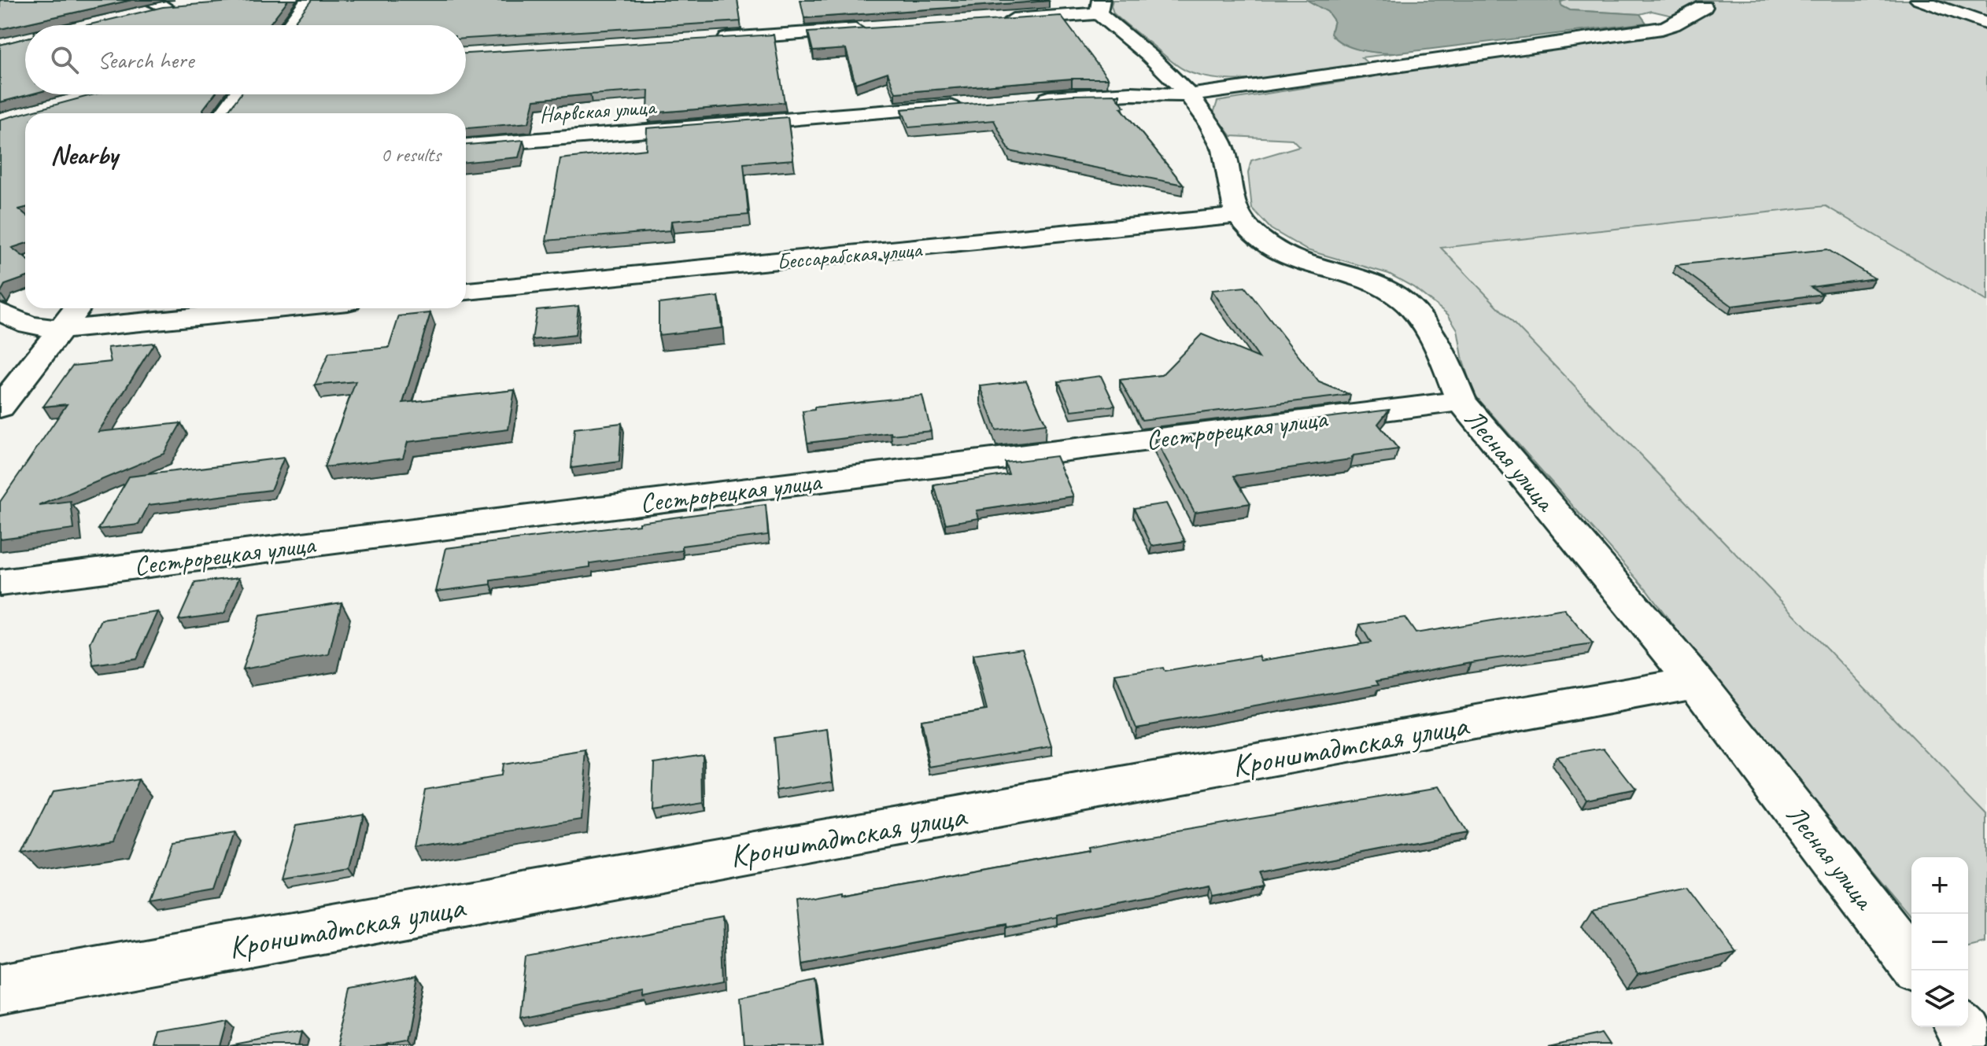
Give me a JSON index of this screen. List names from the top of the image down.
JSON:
{
  "streets": {
    "street": [
      "Нарвская улица",
      "Бессарабская улица",
      "Сестрорецкая улица",
      "Лесная улица",
      "Кронштадтская улица"
    ]
  },
  "crossings": [
    ["Бессарабская улица", "Лесная улица"],
    ["Сестрорецкая улица", "Лесная улица"],
    ["Лесная улица", "Кронштадтская улица"]
  ],
  "page": {
    "search": "Search here",
    "heading": ["Nearby", "0 results"],
    "map_buttons": ["+", "−"]
  }
}
